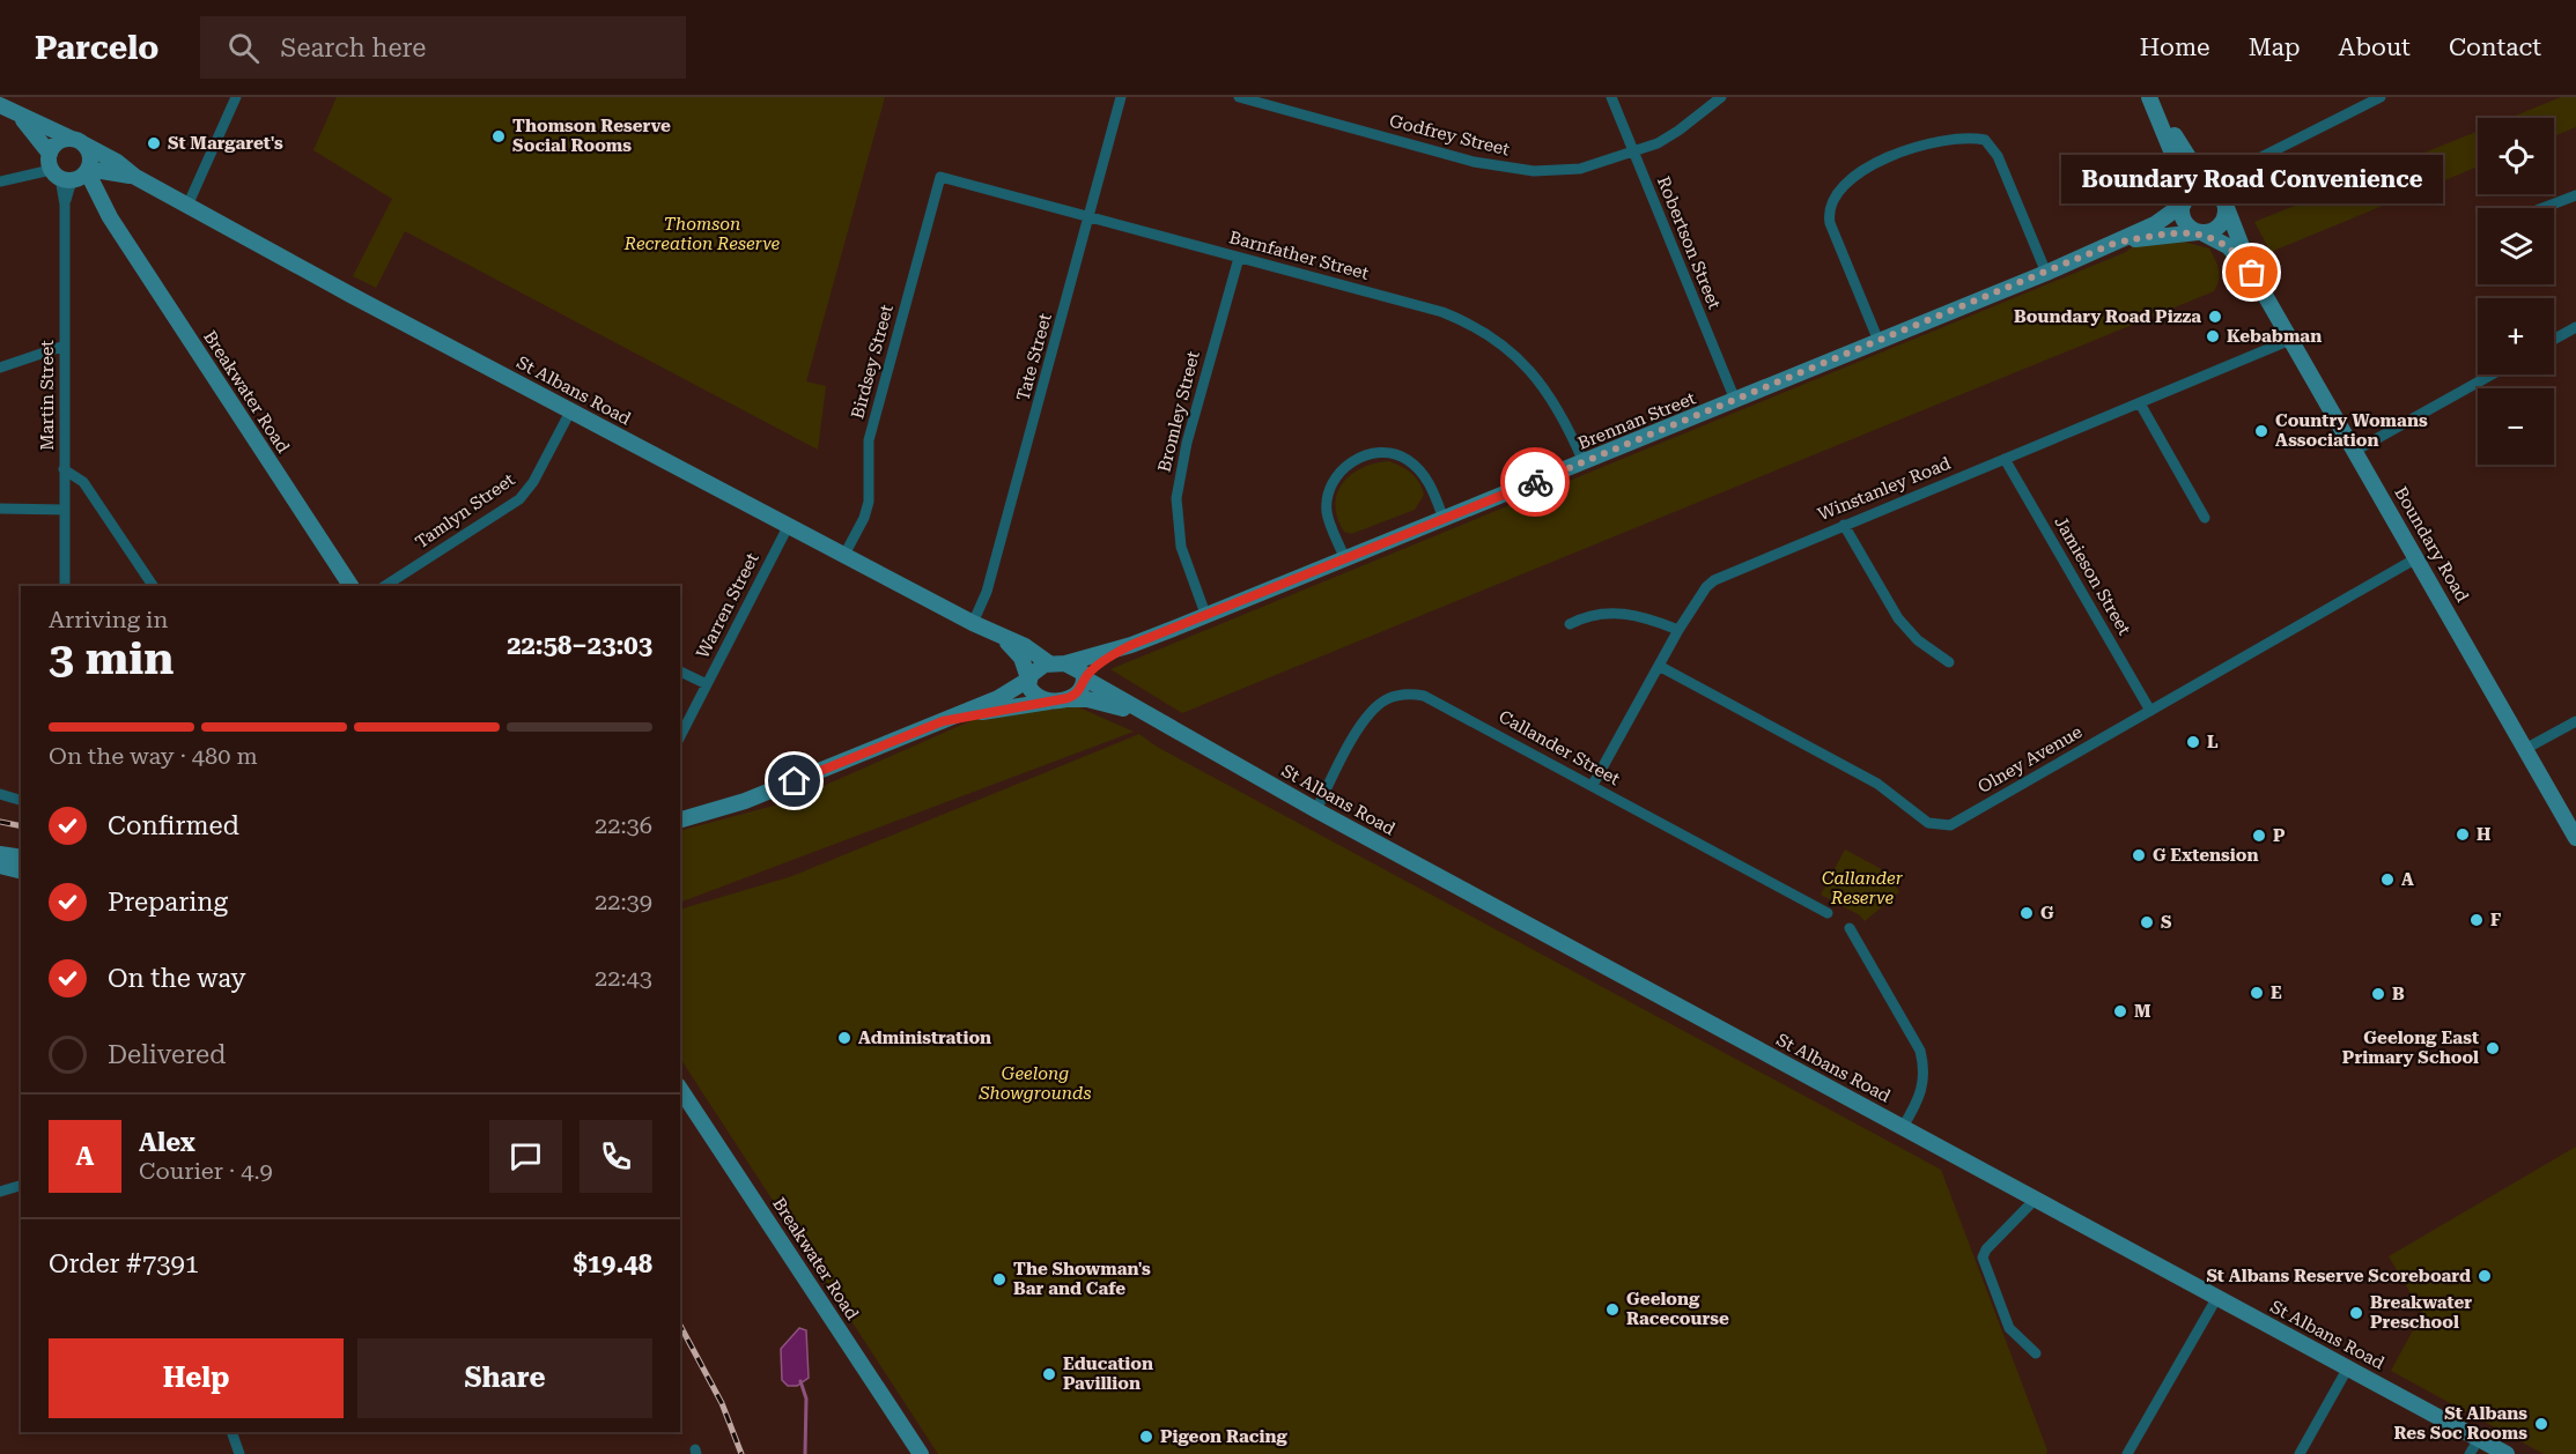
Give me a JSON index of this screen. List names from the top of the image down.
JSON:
{
  "streets": {
    "street": [
      "Godfrey Street",
      "Robertson Street",
      "Barnfather Street",
      "Tate Street",
      "Birdsey Street",
      "St Albans Road",
      "Breakwater Road",
      "Martin Street",
      "Bromley Street",
      "Brennan Street",
      "Winstanley Road",
      "Tamlyn Street",
      "Boundary Road",
      "Jamieson Street",
      "Warren Street",
      "Callander Street",
      "Olney Avenue"
    ]
  },
  "crossings": [
    ["Godfrey Street", "Robertson Street"],
    ["Robertson Street", "Brennan Street"],
    ["Barnfather Street", "Tate Street"],
    ["Barnfather Street", "Birdsey Street"],
    ["Barnfather Street", "Bromley Street"],
    ["Barnfather Street", "Brennan Street"],
    ["Tate Street", "St Albans Road"],
    ["Birdsey Street", "St Albans Road"],
    ["St Albans Road", "Breakwater Road"],
    ["St Albans Road", "Martin Street"],
    ["St Albans Road", "Brennan Street"],
    ["St Albans Road", "Tamlyn Street"],
    ["St Albans Road", "Warren Street"],
    ["St Albans Road", "Callander Street"],
    ["Breakwater Road", "Martin Street"],
    ["Bromley Street", "Brennan Street"],
    ["Brennan Street", "Boundary Road"],
    ["Winstanley Road", "Boundary Road"],
    ["Winstanley Road", "Jamieson Street"],
    ["Winstanley Road", "Callander Street"],
    ["Winstanley Road", "Olney Avenue"],
    ["Boundary Road", "Olney Avenue"],
    ["Jamieson Street", "Olney Avenue"]
  ],
  "parks": ["Thomson Recreation Reserve", "Callander Reserve", "Geelong Showgrounds"],
  "places": [
    "Thomson Reserve Social Rooms",
    "St Margaret's",
    "Boundary Road Convenience",
    "Boundary Road Pizza",
    "Kebabman",
    "Country Womans Association",
    "L",
    "H",
    "P",
    "G Extension",
    "A",
    "G",
    "F",
    "S",
    "E",
    "B",
    "M",
    "Administration",
    "Geelong East Primary School",
    "St Albans Reserve Scoreboard",
    "The Showman's Bar and Cafe",
    "Geelong Racecourse",
    "Breakwater Preschool",
    "Education Pavillion",
    "St Albans Res Soc Rooms",
    "Pigeon Racing"
  ],
  "page": {
    "header": "Parcelo",
    "search": "Search here",
    "nav": [
      "Home",
      "Map",
      "About",
      "Contact"
    ],
    "map_buttons": ["+", "−"],
    "bubble": "Boundary Road Convenience",
    "heading": ["3 min", "Arriving in", "22:58–23:03"],
    "panel": [
      "Alex",
      "Courier · 4.9",
      "Order #7391",
      "$19.48"
    ],
    "bar": "On the way · 480 m",
    "list": [
      ["Confirmed", "22:36"],
      ["Preparing", "22:39"],
      ["On the way", "22:43"],
      "Delivered"
    ],
    "round": "A",
    "buttons": ["Help", "Share"]
  }
}
